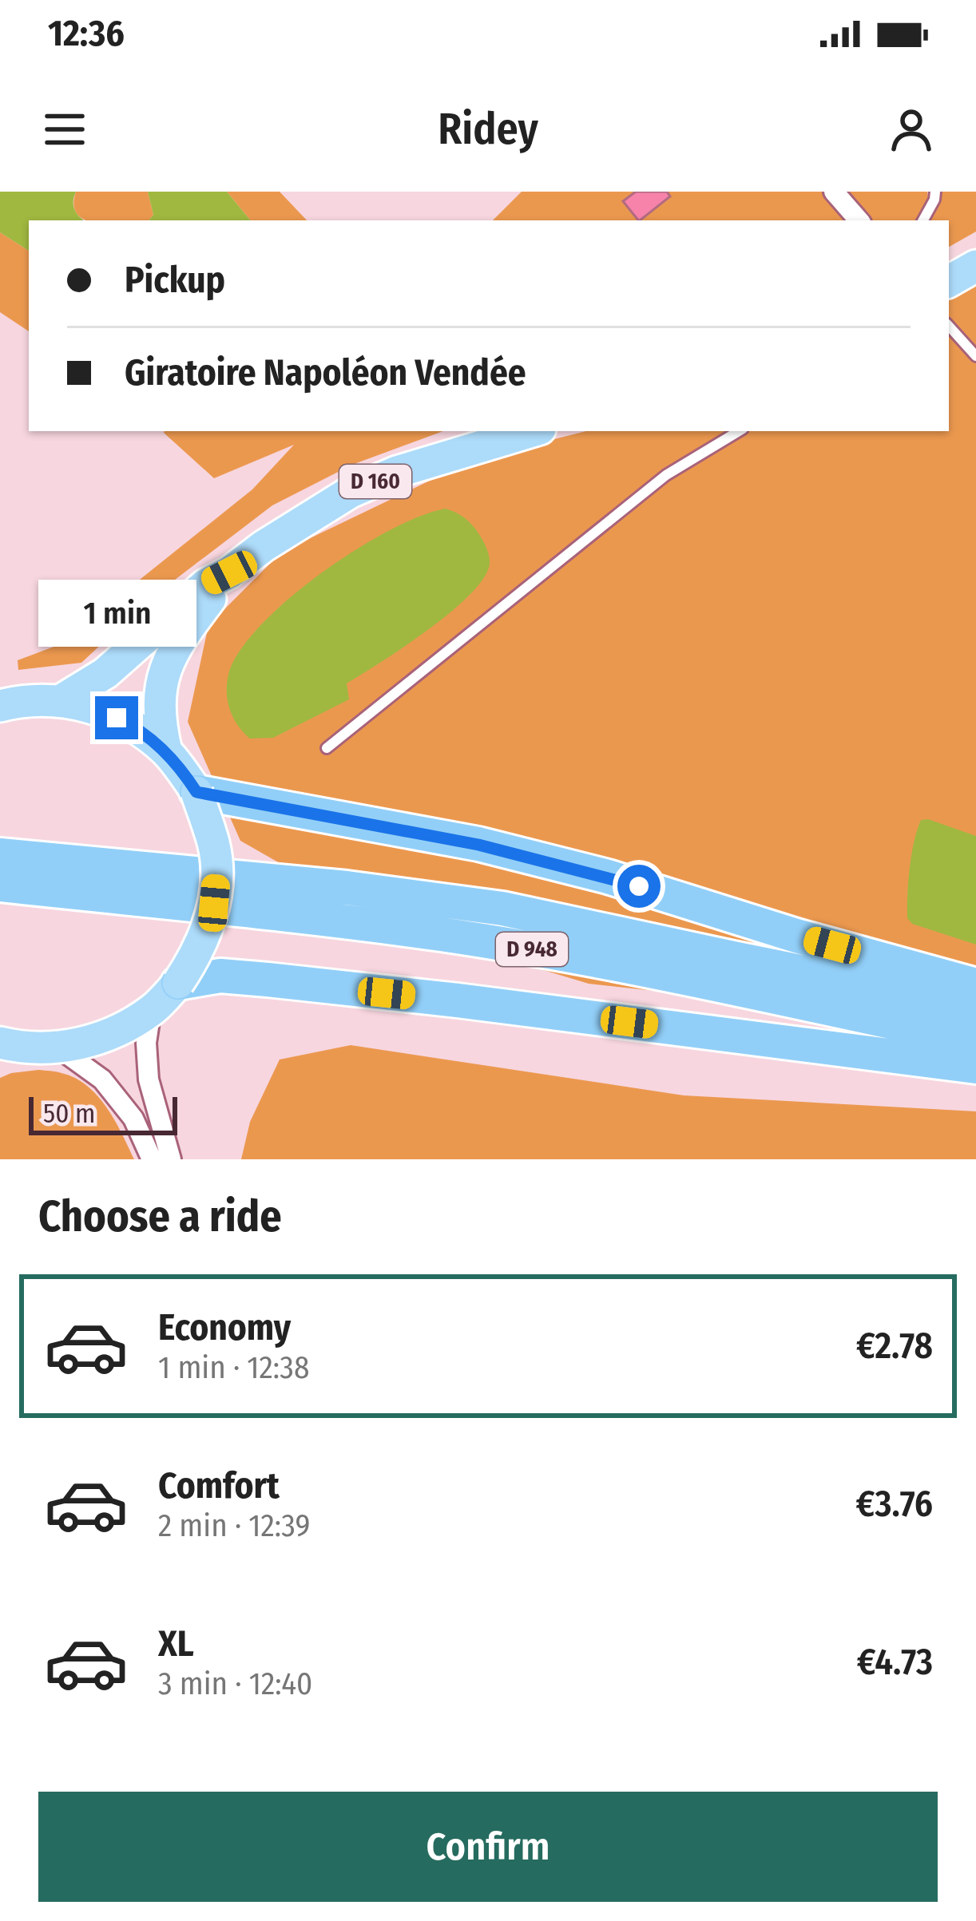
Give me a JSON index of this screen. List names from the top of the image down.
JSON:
{
  "streets": {
    "highway": ["D 948"],
    "main road": ["D 160"]
  },
  "scale_bar": "50 m",
  "page": {
    "status": "12:36",
    "header": "Ridey",
    "banner": ["Pickup", "Giratoire Napoléon Vendée"],
    "bubble": "1 min",
    "scale": "50 m",
    "heading": "Choose a ride",
    "list": [
      {
        "name": "Economy",
        "note": "1 min · 12:38",
        "value": "€2.78"
      },
      {
        "name": "Comfort",
        "note": "2 min · 12:39",
        "value": "€3.76"
      },
      {
        "name": "XL",
        "note": "3 min · 12:40",
        "value": "€4.73"
      }
    ],
    "buttons": "Confirm"
  }
}
